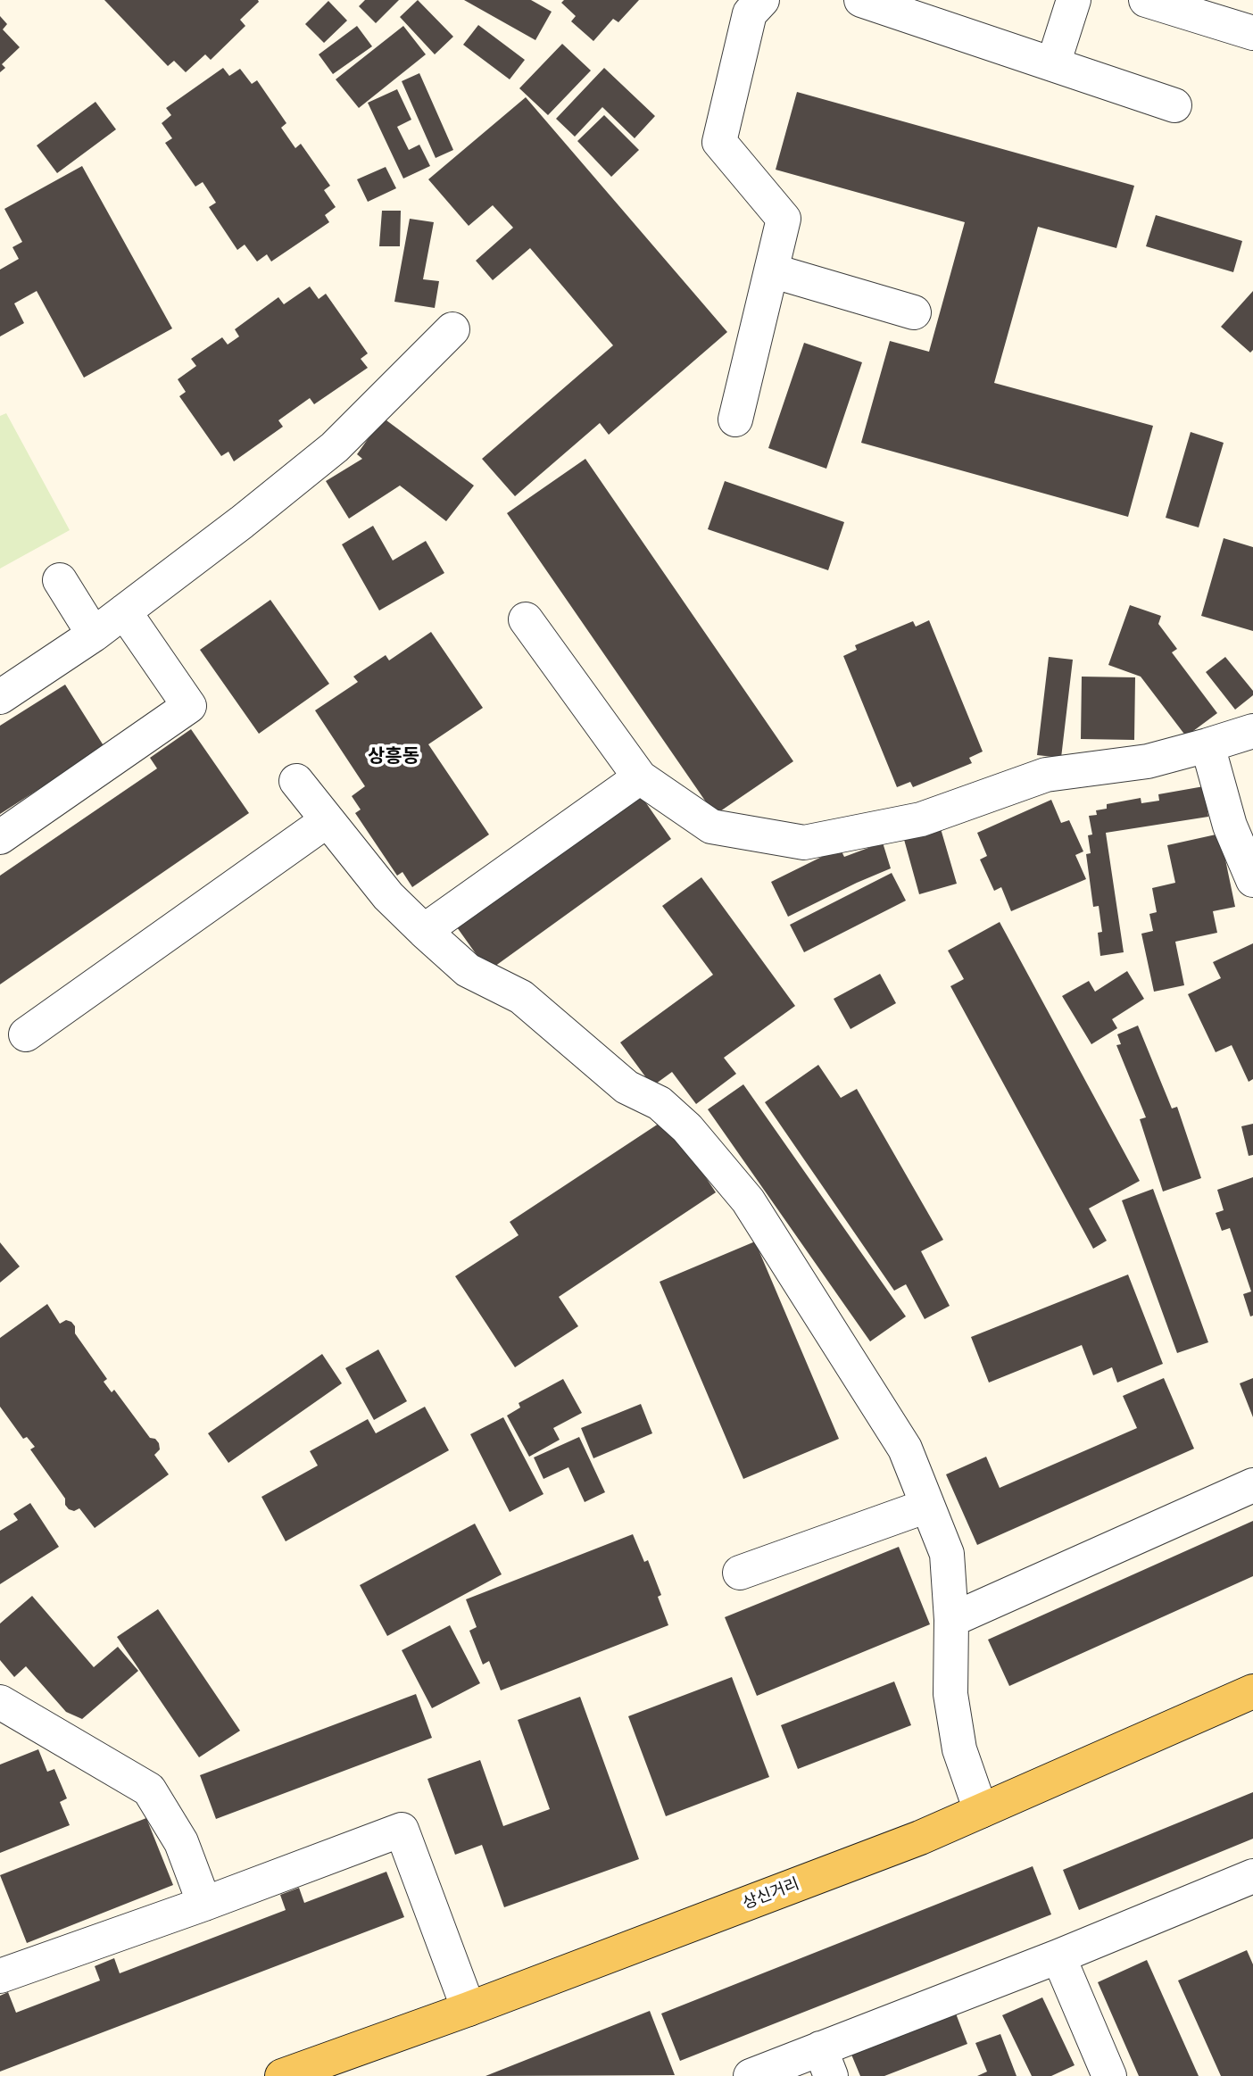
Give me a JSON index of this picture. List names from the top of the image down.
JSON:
{
  "streets": {
    "main road": ["상신거리"]
  },
  "districts": ["상흥동"]
}
